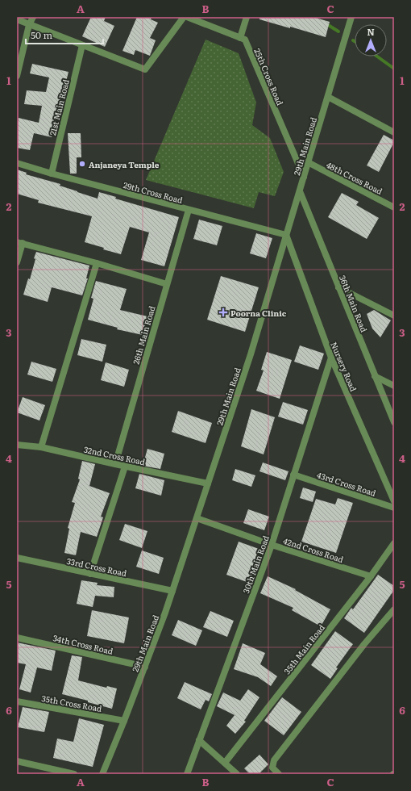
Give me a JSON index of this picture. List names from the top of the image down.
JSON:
{
  "streets": {
    "street": [
      "25th Cross Road",
      "21st Main Road",
      "29th Main Road",
      "48th Cross Road",
      "29th Cross Road",
      "36th Main Road",
      "26th Main Road",
      "Nursery Road",
      "32nd Cross Road",
      "43rd Cross Road",
      "42nd Cross Road",
      "30th Main Road",
      "33rd Cross Road",
      "34th Cross Road",
      "35th Main Road",
      "35th Cross Road"
    ]
  },
  "crossings": [
    ["25th Cross Road", "29th Main Road"],
    ["21st Main Road", "29th Cross Road"],
    ["29th Main Road", "48th Cross Road"],
    ["29th Main Road", "29th Cross Road"],
    ["29th Main Road", "36th Main Road"],
    ["29th Main Road", "Nursery Road"],
    ["29th Main Road", "32nd Cross Road"],
    ["29th Main Road", "42nd Cross Road"],
    ["29th Main Road", "33rd Cross Road"],
    ["29th Main Road", "34th Cross Road"],
    ["29th Main Road", "35th Cross Road"],
    ["29th Cross Road", "26th Main Road"],
    ["29th Cross Road", "Nursery Road"],
    ["26th Main Road", "32nd Cross Road"],
    ["Nursery Road", "30th Main Road"],
    ["43rd Cross Road", "30th Main Road"],
    ["42nd Cross Road", "30th Main Road"],
    ["42nd Cross Road", "35th Main Road"]
  ],
  "places": {
    "other": ["Anjaneya Temple"],
    "health": ["Poorna Clinic"]
  },
  "scale_bar": "50 m",
  "north": "top",
  "grid": {
    "columns": ["A", "B", "C"],
    "rows": [
      "1",
      "2",
      "3",
      "4",
      "5",
      "6"
    ]
  }
}
